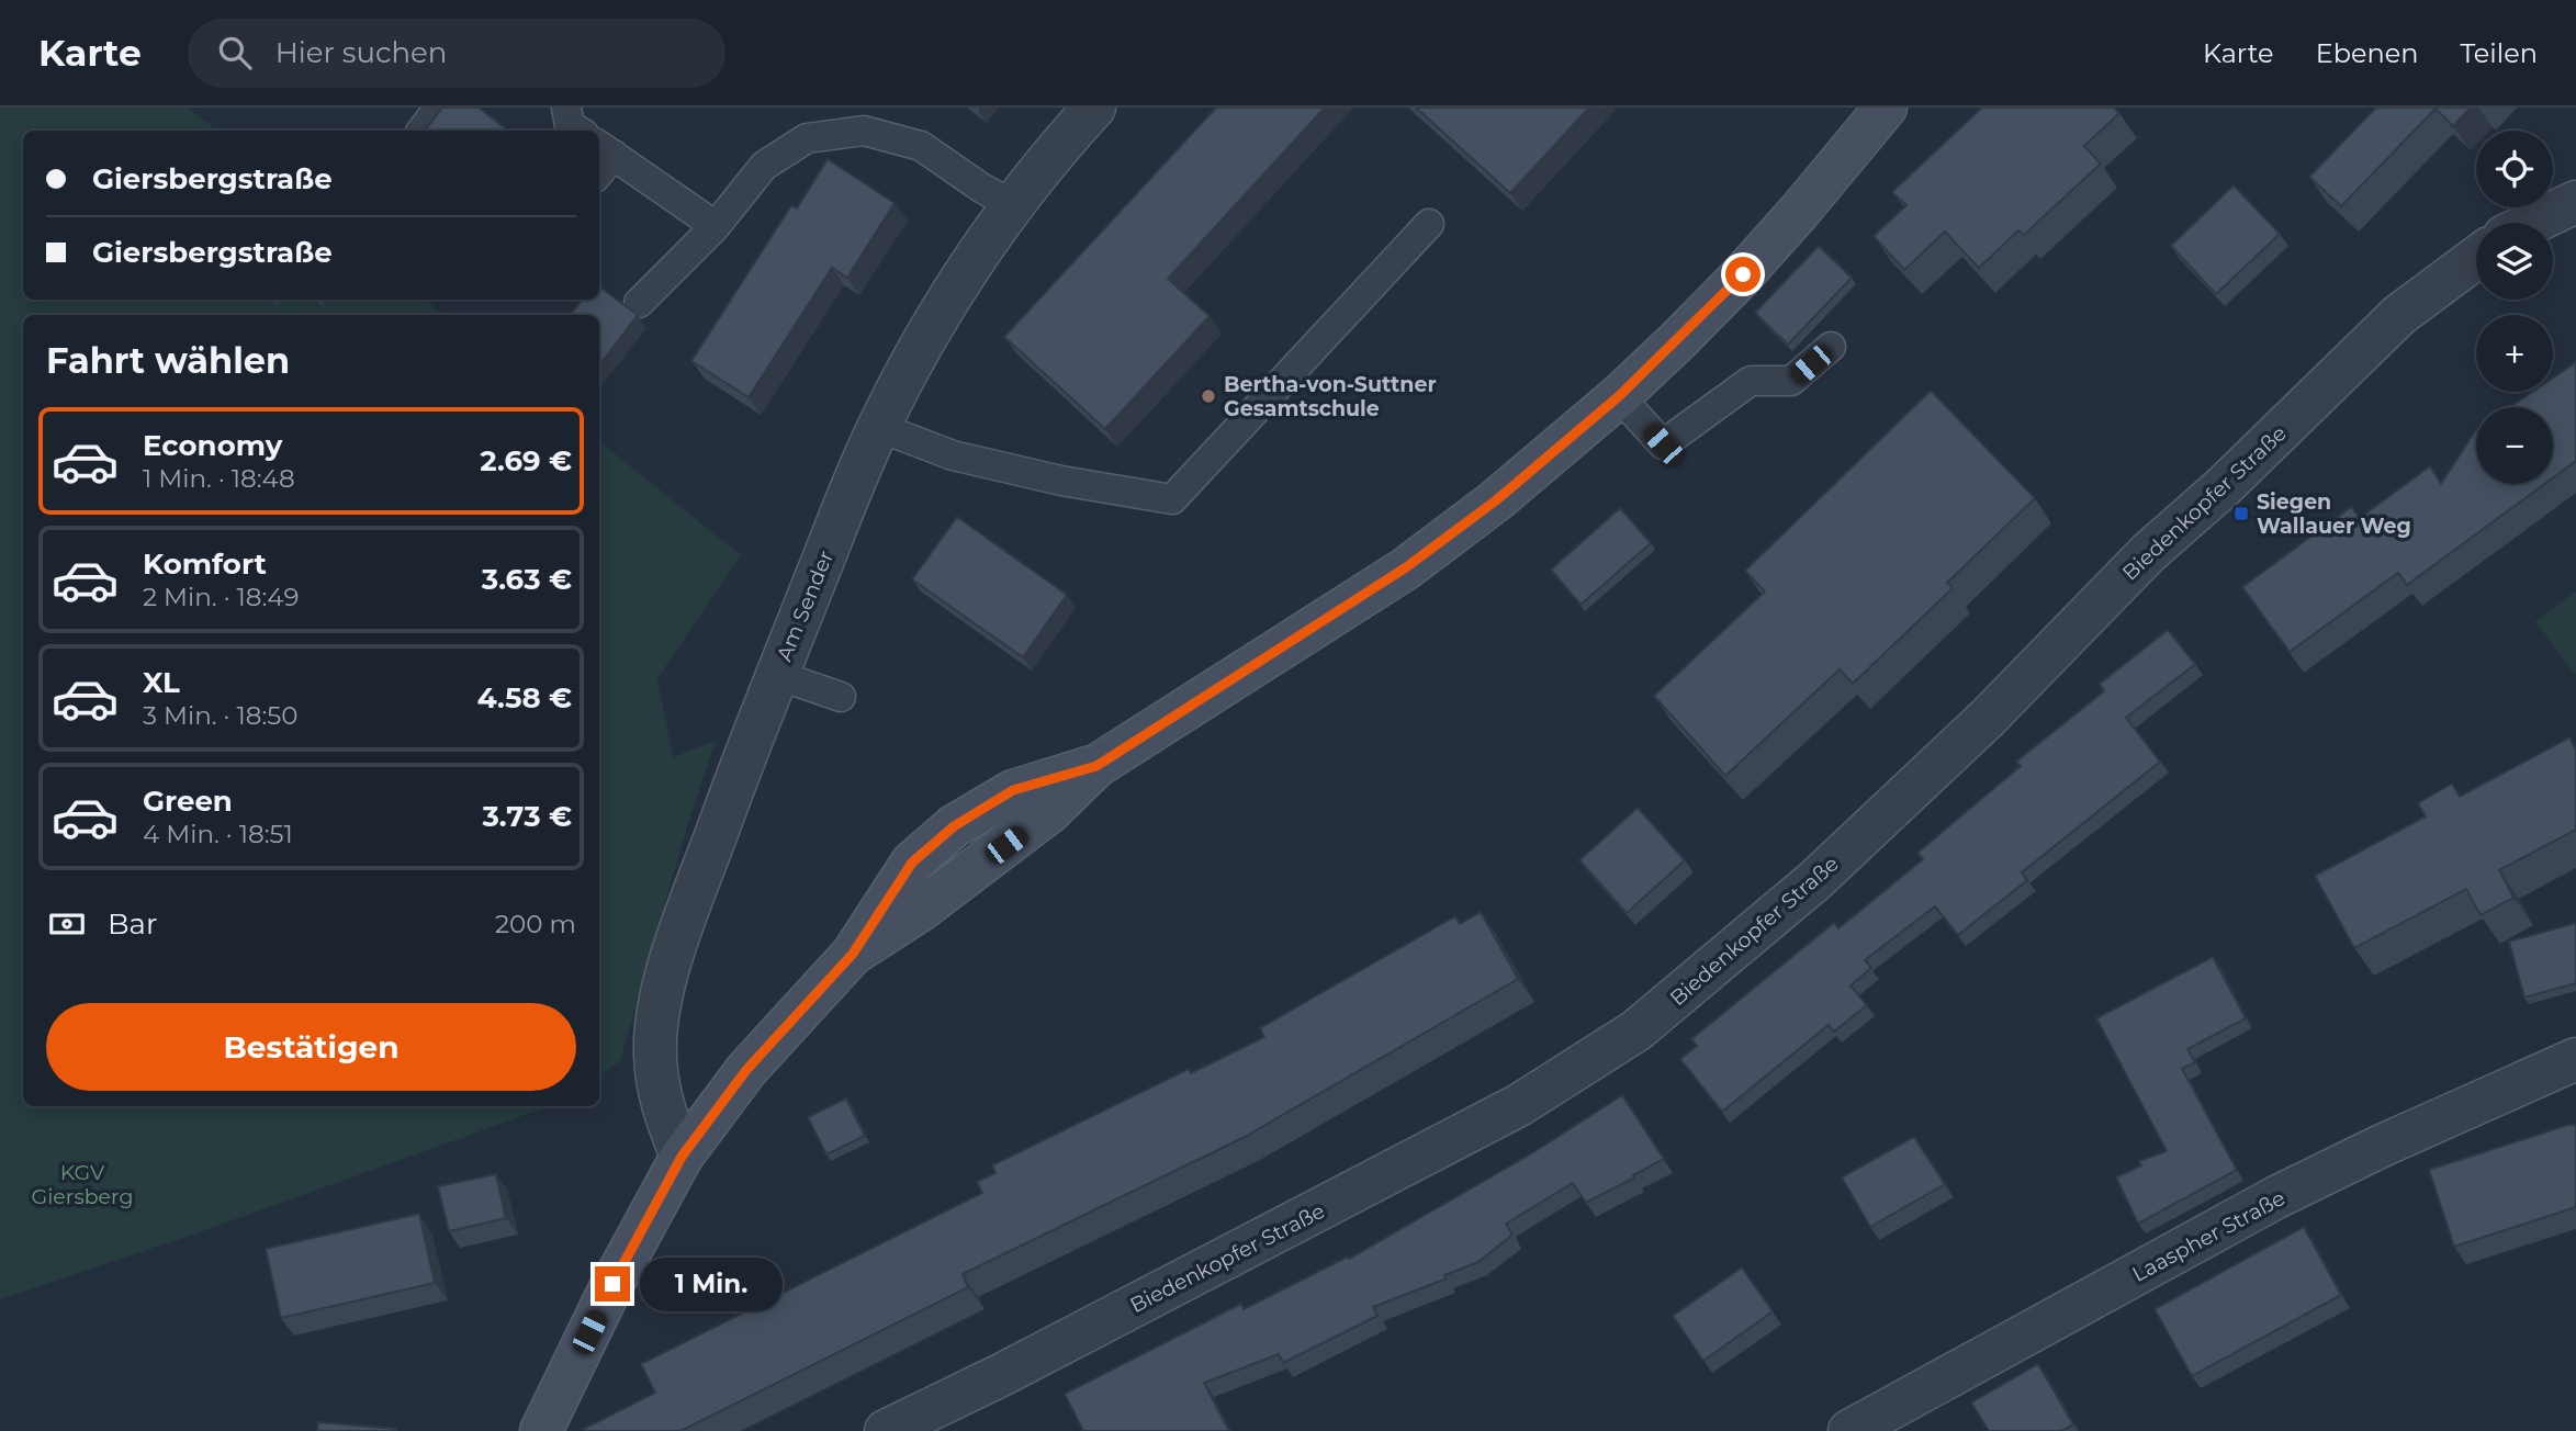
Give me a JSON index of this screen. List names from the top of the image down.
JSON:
{
  "streets": {
    "street": ["Biedenkopfer Straße", "Am Sender", "Laaspher Straße"]
  },
  "parks": ["KGV Giersberg"],
  "places": {
    "other": ["Bertha-von-Suttner Gesamtschule"],
    "transit": ["Siegen Wallauer Weg"]
  },
  "page": {
    "header": "Karte",
    "search": "Hier suchen",
    "nav": ["Karte", "Ebenen", "Teilen"],
    "map_buttons": ["+", "−"],
    "banner": ["Giersbergstraße", "Giersbergstraße"],
    "heading": "Fahrt wählen",
    "list": [
      {
        "name": "Economy",
        "note": "1 Min. · 18:48",
        "value": "2.69 €"
      },
      {
        "name": "Komfort",
        "note": "2 Min. · 18:49",
        "value": "3.63 €"
      },
      {
        "name": "XL",
        "note": "3 Min. · 18:50",
        "value": "4.58 €"
      },
      {
        "name": "Green",
        "note": "4 Min. · 18:51",
        "value": "3.73 €"
      }
    ],
    "pay": ["Bar", "200 m"],
    "buttons": "Bestätigen",
    "bubble": "1 Min."
  }
}
